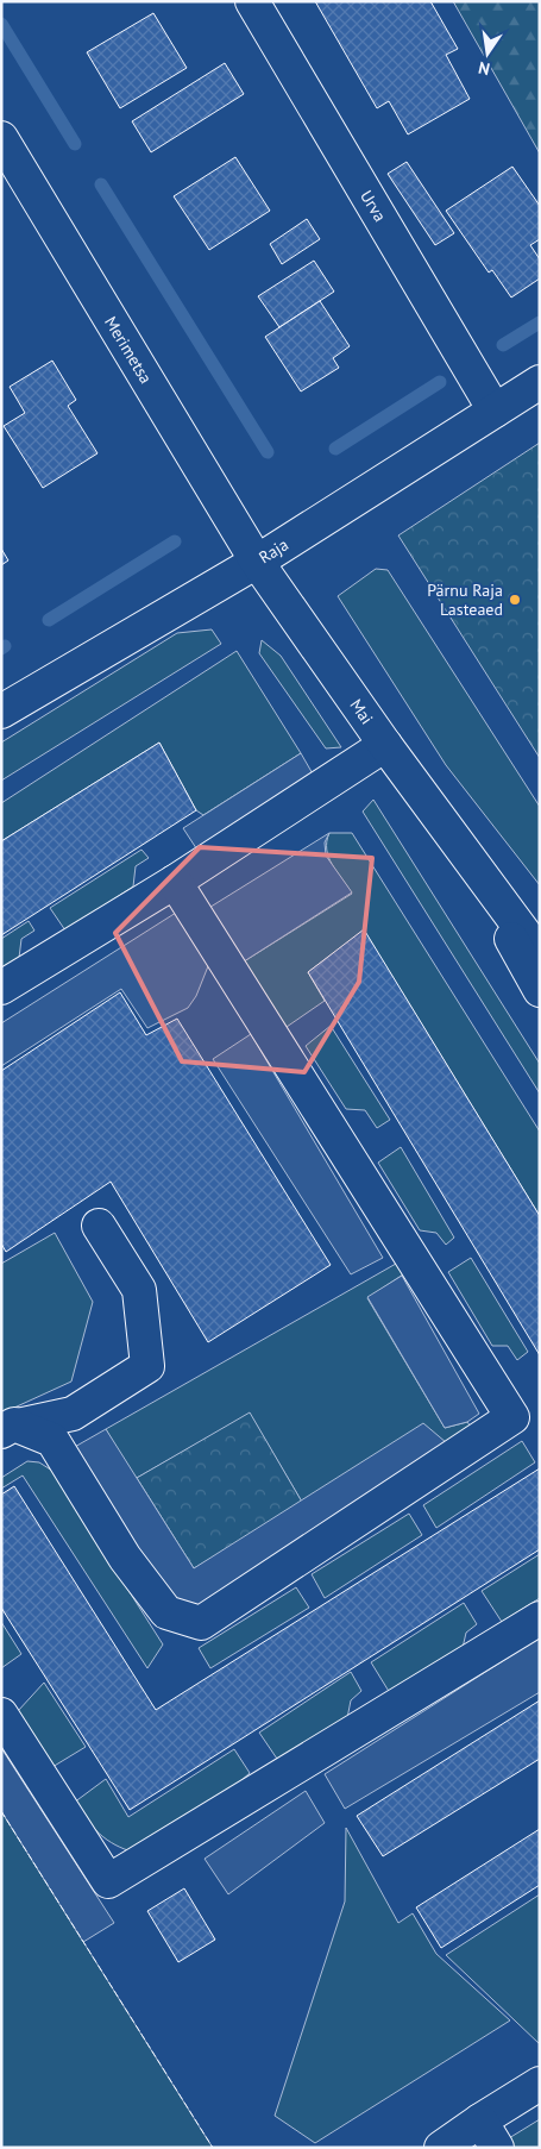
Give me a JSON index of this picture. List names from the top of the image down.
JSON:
{
  "streets": {
    "street": [
      "Urva",
      "Merimetsa",
      "Raja",
      "Mai"
    ]
  },
  "crossings": [
    ["Urva", "Raja"],
    ["Merimetsa", "Raja"],
    ["Merimetsa", "Mai"],
    ["Raja", "Mai"]
  ],
  "places": ["Pärnu Raja Lasteaed"],
  "north": "bottom"
}
